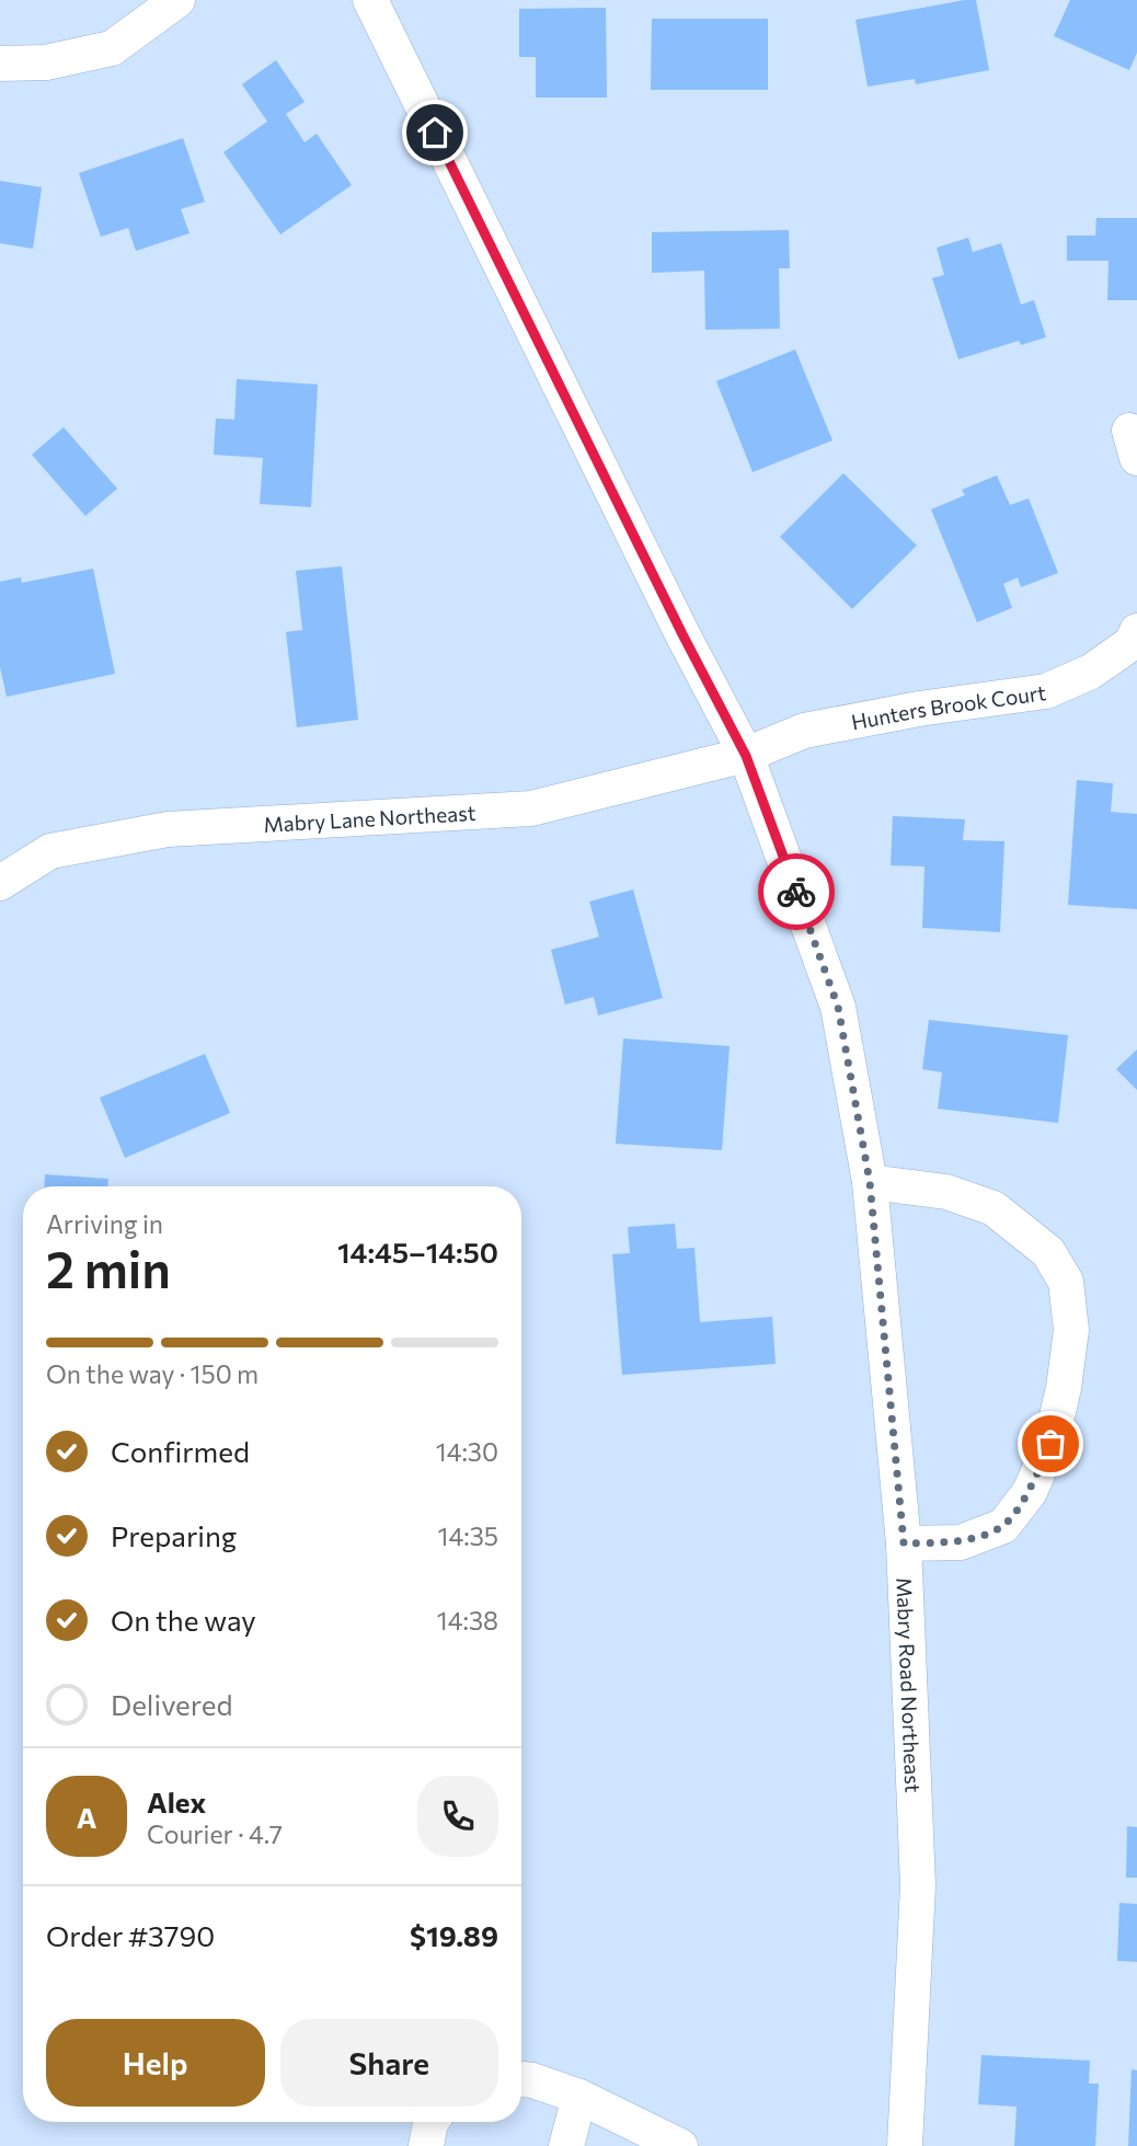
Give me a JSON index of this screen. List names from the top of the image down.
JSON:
{
  "streets": {
    "street": ["Hunters Brook Court", "Mabry Lane Northeast", "Mabry Road Northeast"]
  },
  "crossings": [
    ["Hunters Brook Court", "Mabry Lane Northeast"],
    ["Hunters Brook Court", "Mabry Road Northeast"],
    ["Mabry Lane Northeast", "Mabry Road Northeast"]
  ],
  "page": {
    "heading": ["2 min", "Arriving in", "14:45–14:50"],
    "panel": [
      "Alex",
      "Courier · 4.7",
      "Order #3790",
      "$19.89"
    ],
    "bar": "On the way · 150 m",
    "list": [
      ["Confirmed", "14:30"],
      ["Preparing", "14:35"],
      ["On the way", "14:38"],
      "Delivered"
    ],
    "round": "A",
    "buttons": ["Help", "Share"]
  }
}
